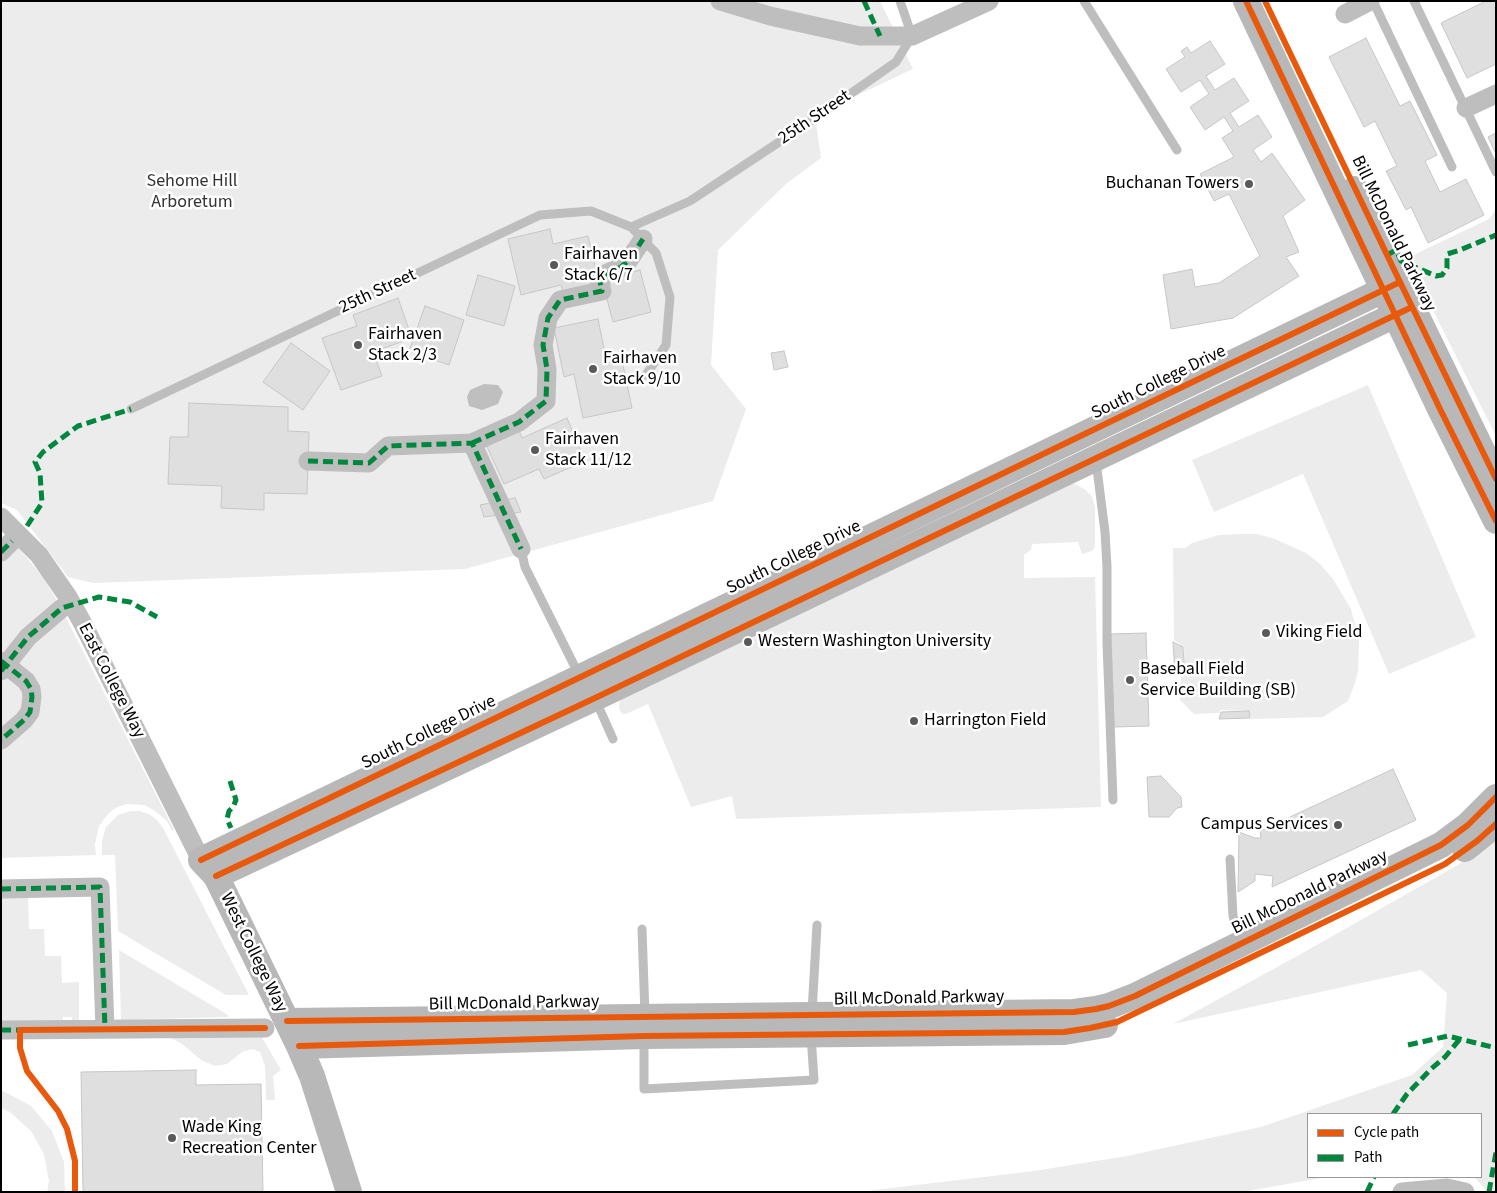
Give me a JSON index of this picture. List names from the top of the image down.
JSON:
{
  "streets": {
    "main road": ["Bill McDonald Parkway", "South College Drive", "West College Way"],
    "street": ["East College Way"],
    "lane": ["25th Street"]
  },
  "crossings": [
    ["Bill McDonald Parkway", "South College Drive"],
    ["Bill McDonald Parkway", "West College Way"],
    ["South College Drive", "East College Way"],
    ["South College Drive", "West College Way"],
    ["East College Way", "West College Way"]
  ],
  "parks": ["Sehome Hill Arboretum"],
  "places": [
    "Buchanan Towers",
    "Fairhaven Stack 6/7",
    "Fairhaven Stack 2/3",
    "Fairhaven Stack 9/10",
    "Fairhaven Stack 11/12",
    "Viking Field",
    "Western Washington University",
    "Baseball Field Service Building (SB)",
    "Harrington Field",
    "Campus Services",
    "Wade King Recreation Center"
  ],
  "legend": ["Cycle path", "Path"]
}
